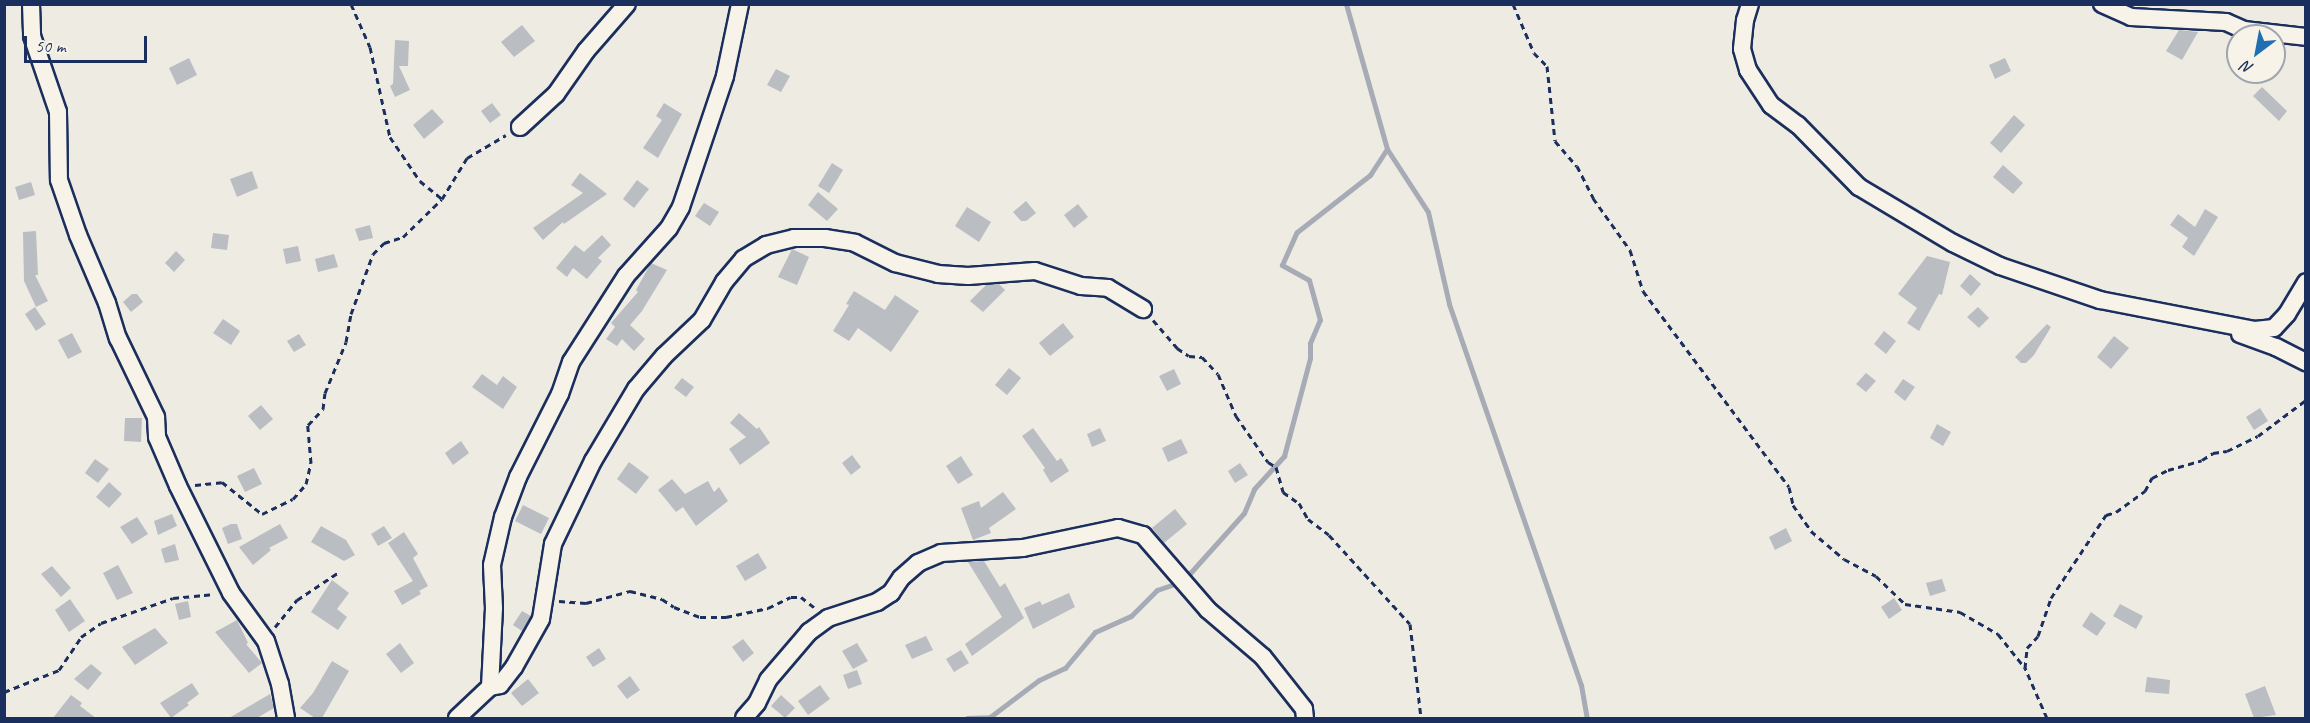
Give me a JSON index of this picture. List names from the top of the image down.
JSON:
{
  "scale_bar": "50 m",
  "north": "bottom left"
}
